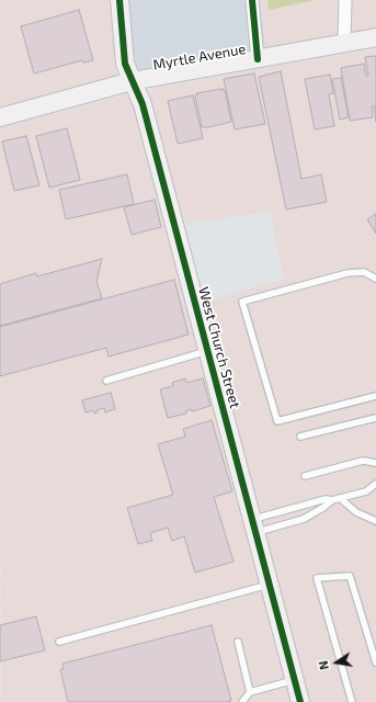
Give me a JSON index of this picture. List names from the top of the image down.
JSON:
{
  "streets": {
    "street": ["Myrtle Avenue", "West Church Street"]
  },
  "crossings": [
    ["Myrtle Avenue", "West Church Street"]
  ],
  "north": "left"
}
